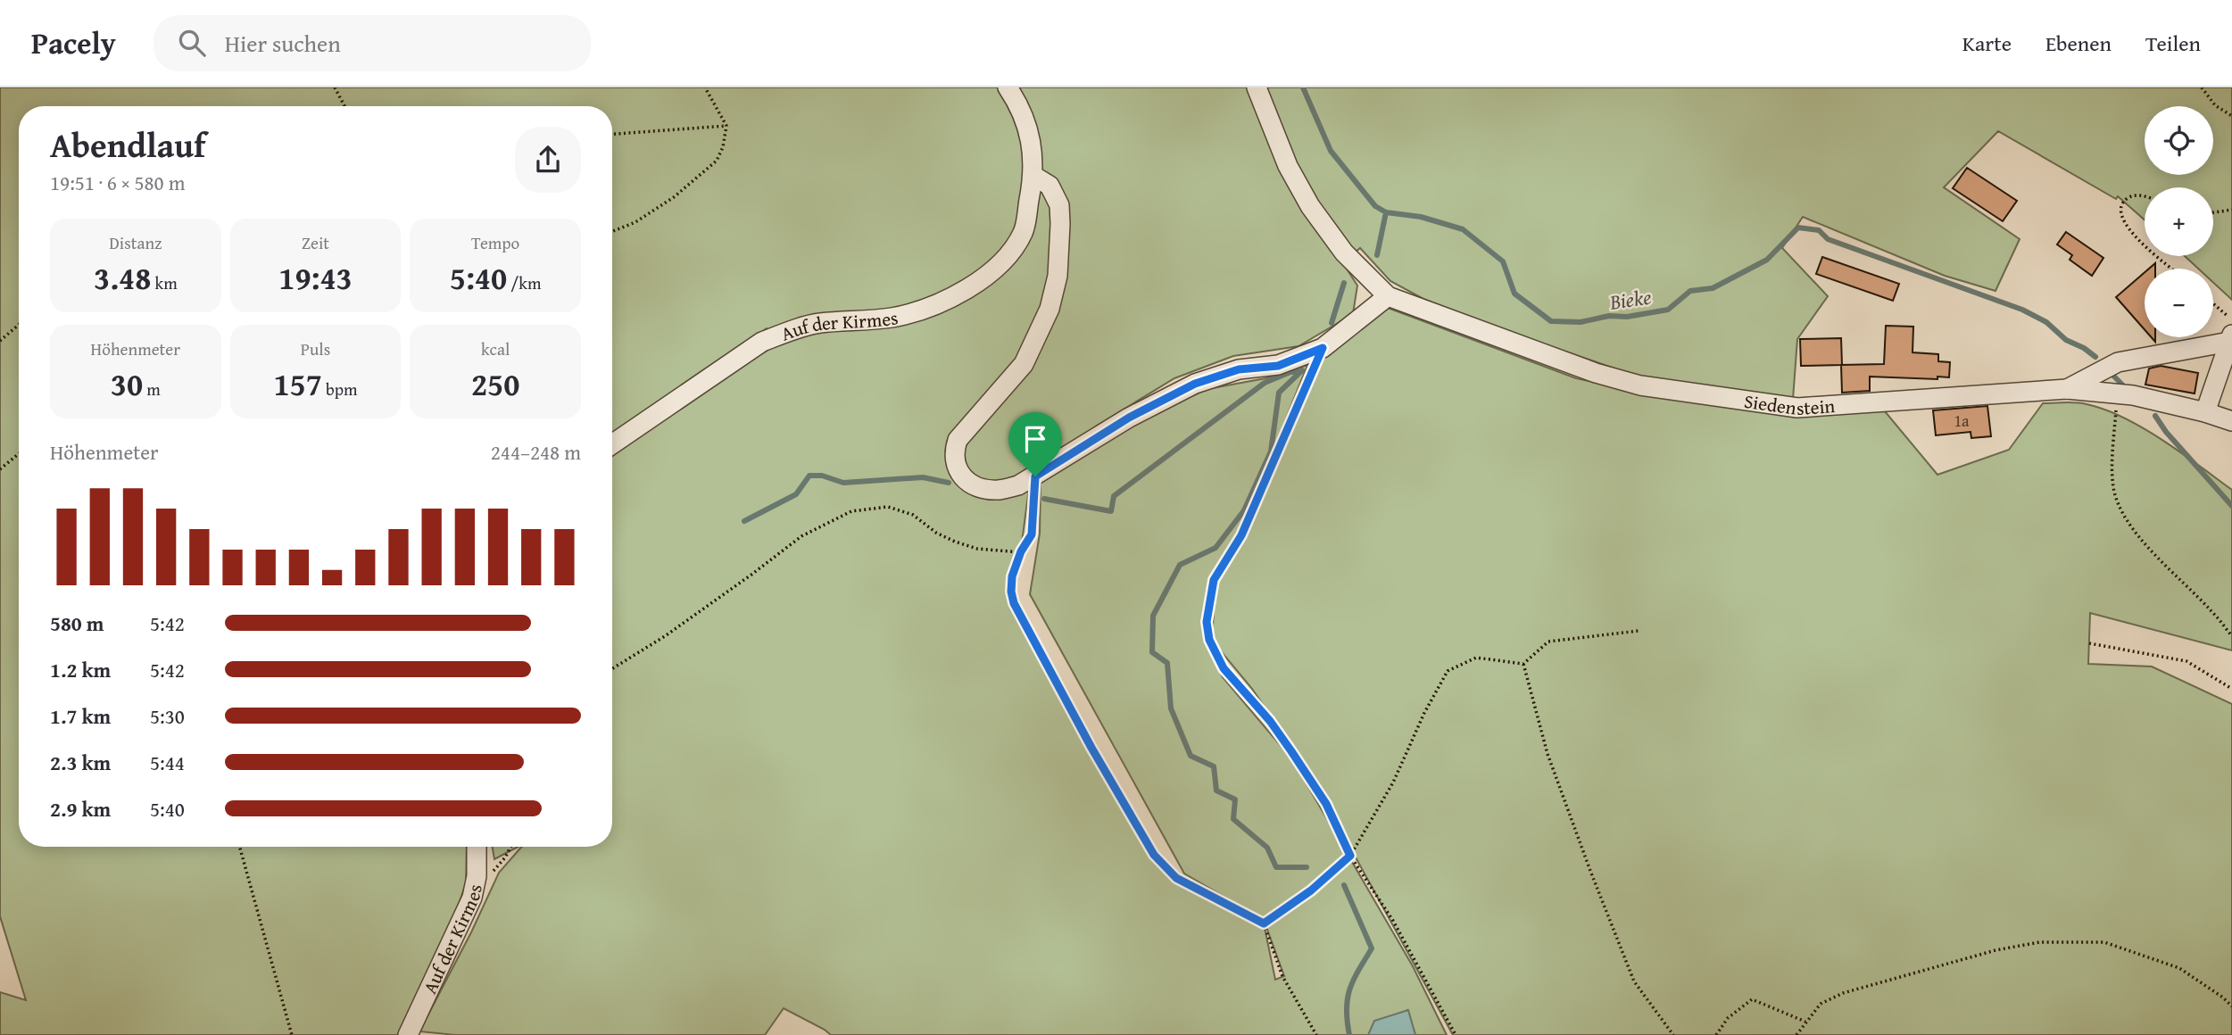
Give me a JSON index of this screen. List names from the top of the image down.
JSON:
{
  "streets": {
    "street": ["Auf der Kirmes", "Siedenstein"]
  },
  "water": ["Bieke"],
  "house_numbers": ["1a"],
  "page": {
    "header": "Pacely",
    "search": "Hier suchen",
    "nav": ["Karte", "Ebenen", "Teilen"],
    "map_buttons": ["+", "−"],
    "heading": ["Abendlauf", "19:51 · 6 × 580 m"],
    "stats": [
      ["Distanz", "3.48 km"],
      ["Zeit", "19:43"],
      ["Tempo", "5:40 /km"],
      ["Höhenmeter", "30 m"],
      ["Puls", "157 bpm"],
      ["kcal", "250"]
    ],
    "chart": ["Höhenmeter", "244–248 m"],
    "list": [
      {
        "name": "580 m",
        "note": "5:42"
      },
      {
        "name": "1.2 km",
        "note": "5:42"
      },
      {
        "name": "1.7 km",
        "note": "5:30"
      },
      {
        "name": "2.3 km",
        "note": "5:44"
      },
      {
        "name": "2.9 km",
        "note": "5:40"
      }
    ]
  }
}
